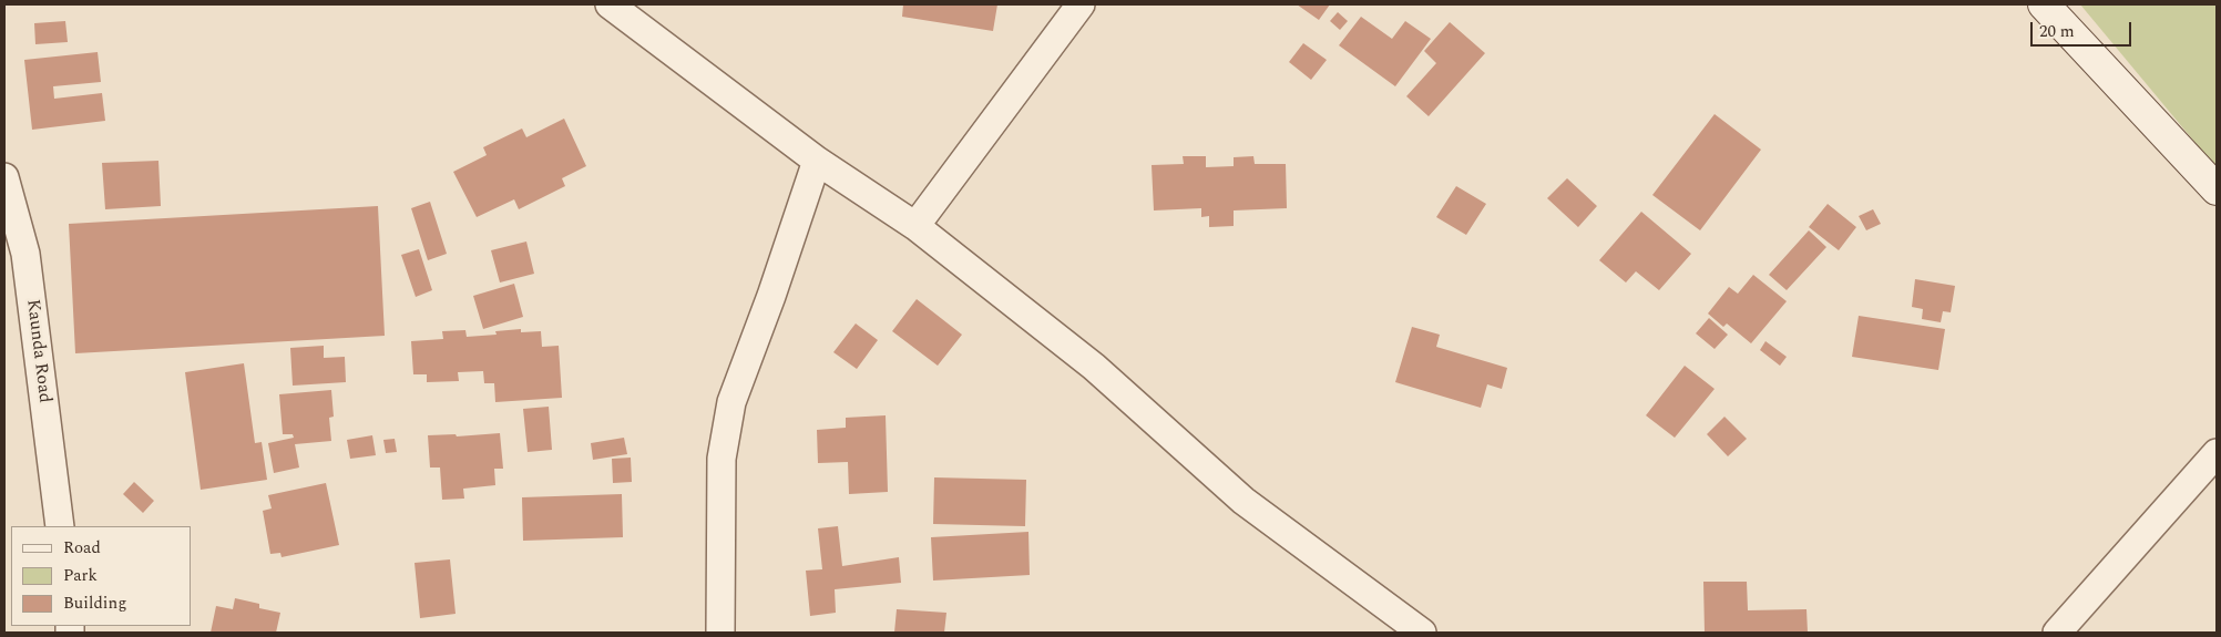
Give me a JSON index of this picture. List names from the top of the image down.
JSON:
{
  "streets": {
    "street": ["Kaunda Road"]
  },
  "legend": ["Road", "Park", "Building"],
  "scale_bar": "20 m"
}
